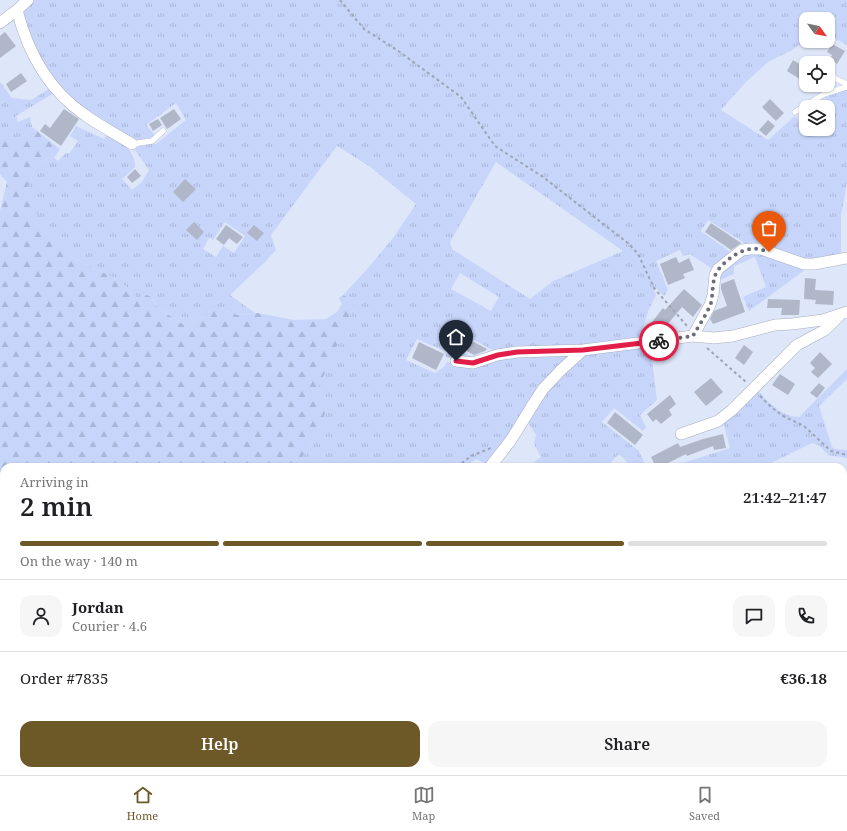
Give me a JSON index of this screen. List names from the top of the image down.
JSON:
{
  "north": "bottom right",
  "page": {
    "heading": ["2 min", "Arriving in", "21:42–21:47"],
    "panel": [
      "Jordan",
      "Courier · 4.6",
      "Order #7835",
      "€36.18"
    ],
    "bar": "On the way · 140 m",
    "buttons": ["Help", "Share"],
    "tabs": ["Home", "Map", "Saved"]
  }
}
